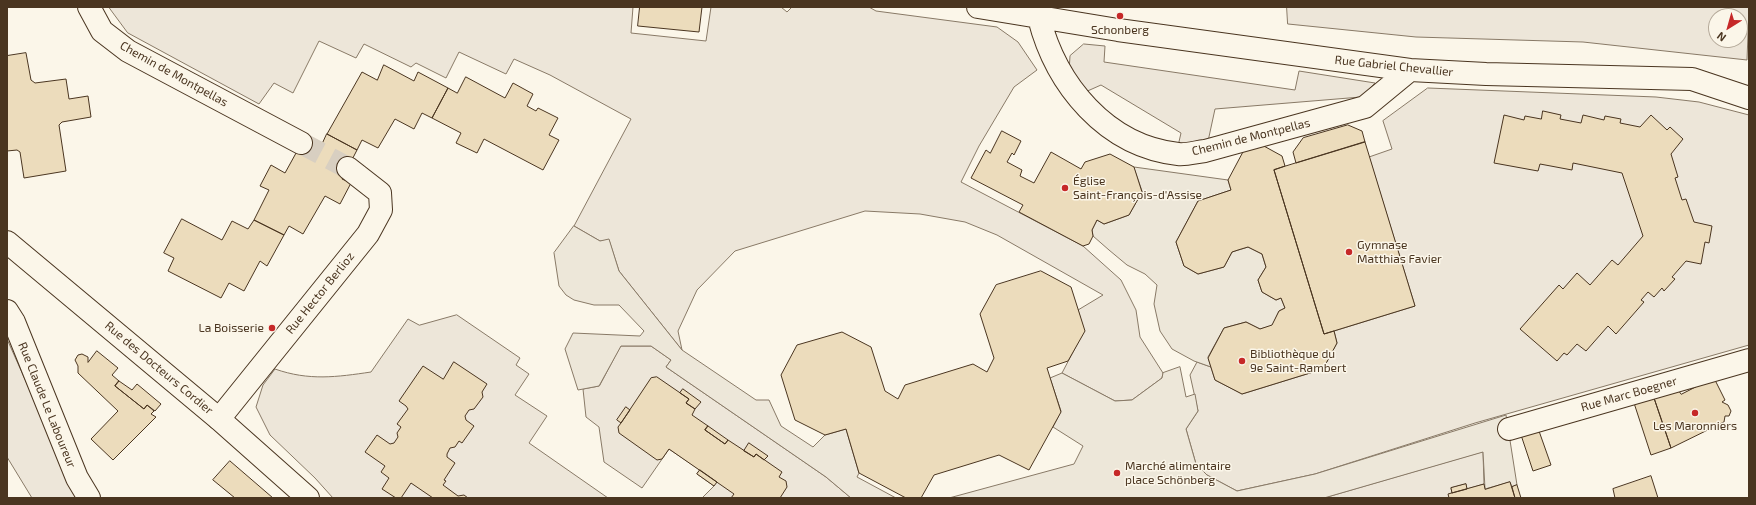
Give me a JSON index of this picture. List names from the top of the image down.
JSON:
{
  "streets": {
    "street": [
      "Rue Gabriel Chevallier",
      "Chemin de Montpellas",
      "Rue Hector Berlioz",
      "Rue des Docteurs Cordier",
      "Rue Marc Boegner",
      "Rue Claude Le Laboureur"
    ]
  },
  "crossings": [
    ["Rue Gabriel Chevallier", "Chemin de Montpellas"],
    ["Rue Hector Berlioz", "Rue des Docteurs Cordier"]
  ],
  "places": [
    "Schonberg",
    "Église Saint-François-d'Assise",
    "Gymnase Matthias Favier",
    "La Boisserie",
    "Bibliothèque du 9e Saint-Rambert",
    "Les Maronniers",
    "Marché alimentaire place Schönberg"
  ],
  "north": "bottom left"
}
